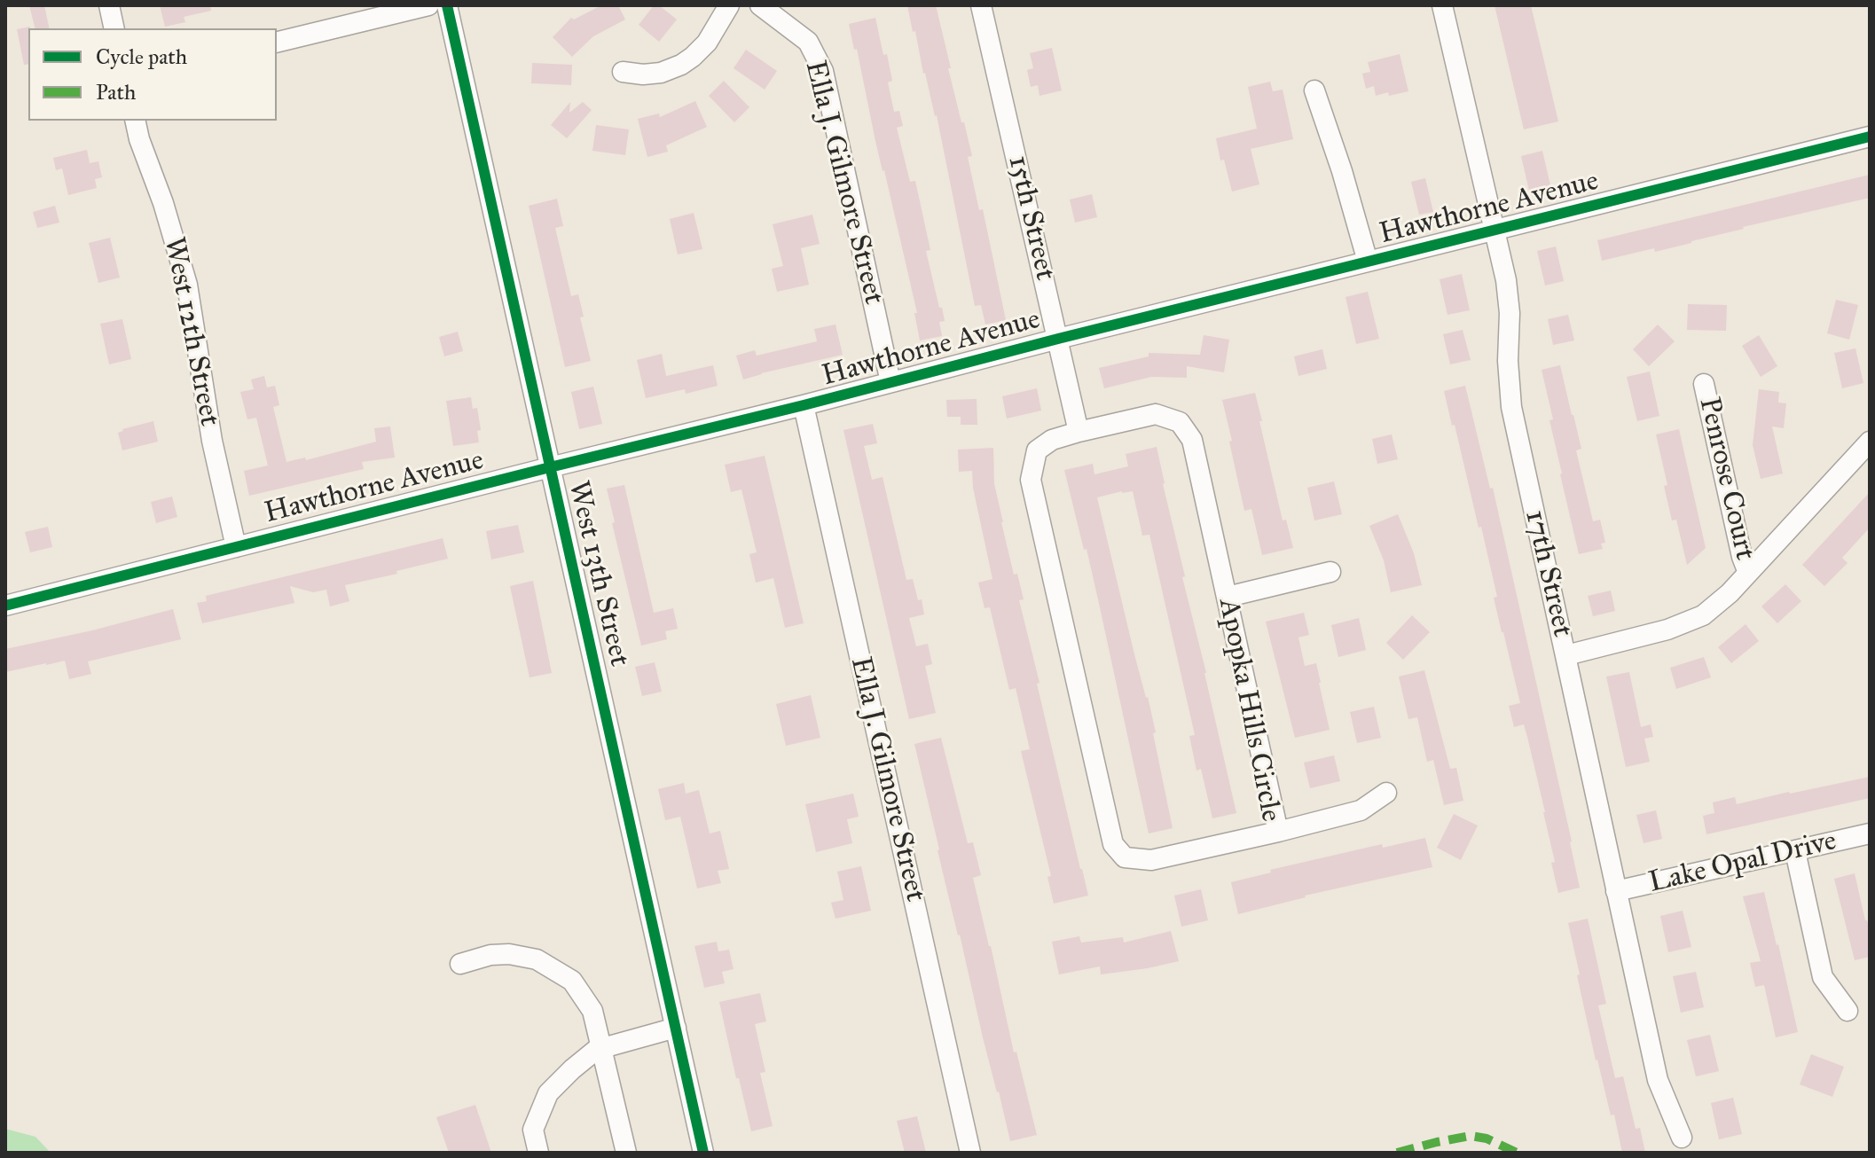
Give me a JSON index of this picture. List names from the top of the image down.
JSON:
{
  "streets": {
    "street": [
      "Ella J. Gilmore Street",
      "Hawthorne Avenue",
      "15th Street",
      "West 12th Street",
      "Penrose Court",
      "West 13th Street",
      "17th Street",
      "Apopka Hills Circle",
      "Lake Opal Drive"
    ]
  },
  "crossings": [
    ["Ella J. Gilmore Street", "Hawthorne Avenue"],
    ["Hawthorne Avenue", "15th Street"],
    ["Hawthorne Avenue", "West 12th Street"],
    ["Hawthorne Avenue", "West 13th Street"],
    ["Hawthorne Avenue", "17th Street"],
    ["15th Street", "Apopka Hills Circle"],
    ["17th Street", "Lake Opal Drive"]
  ],
  "legend": ["Cycle path", "Path"]
}
